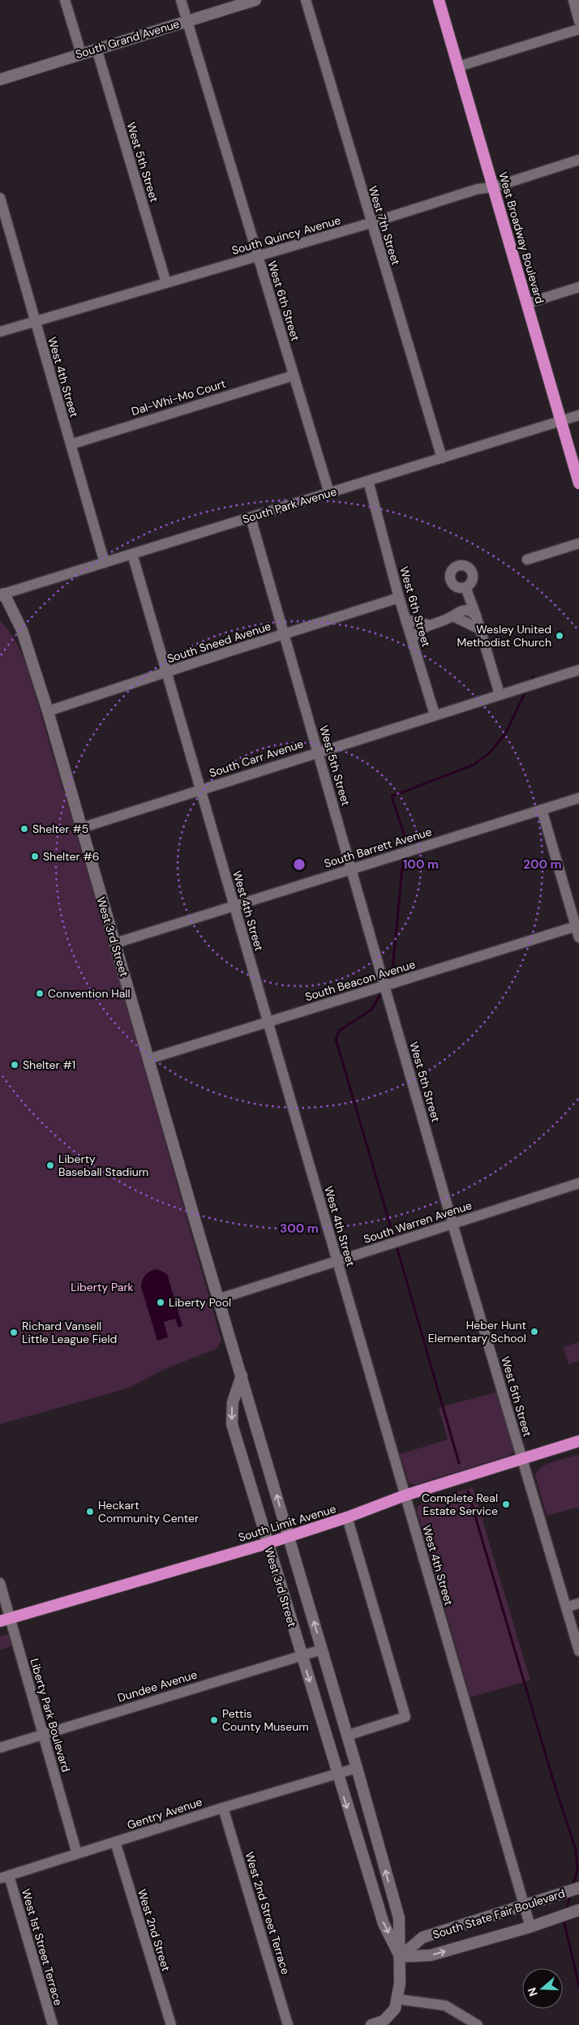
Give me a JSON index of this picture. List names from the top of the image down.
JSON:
{
  "streets": {
    "highway": ["West Broadway Boulevard", "South Limit Avenue"],
    "street": [
      "South Grand Avenue",
      "West 5th Street",
      "West 7th Street",
      "South Quincy Avenue",
      "West 6th Street",
      "West 4th Street",
      "Dal-Whi-Mo Court",
      "South Park Avenue",
      "South Sneed Avenue",
      "South Carr Avenue",
      "South Barrett Avenue",
      "West 3rd Street",
      "South Beacon Avenue",
      "South Warren Avenue",
      "Dundee Avenue",
      "Liberty Park Boulevard",
      "Gentry Avenue",
      "West 2nd Street Terrace",
      "South State Fair Boulevard",
      "West 2nd Street",
      "West 1st Street Terrace"
    ]
  },
  "crossings": [
    ["South Grand Avenue", "West 5th Street"],
    ["South Grand Avenue", "West 6th Street"],
    ["West 5th Street", "South Quincy Avenue"],
    ["West 5th Street", "South Park Avenue"],
    ["West 5th Street", "South Sneed Avenue"],
    ["West 5th Street", "South Carr Avenue"],
    ["West 5th Street", "South Barrett Avenue"],
    ["West 5th Street", "South Beacon Avenue"],
    ["West 5th Street", "South Warren Avenue"],
    ["West 5th Street", "South Limit Avenue"],
    ["West 7th Street", "South Quincy Avenue"],
    ["West 7th Street", "South Park Avenue"],
    ["South Quincy Avenue", "West Broadway Boulevard"],
    ["South Quincy Avenue", "West 6th Street"],
    ["South Quincy Avenue", "West 4th Street"],
    ["West Broadway Boulevard", "South Park Avenue"],
    ["West 6th Street", "Dal-Whi-Mo Court"],
    ["West 6th Street", "South Park Avenue"],
    ["West 6th Street", "South Sneed Avenue"],
    ["West 6th Street", "South Carr Avenue"],
    ["West 4th Street", "Dal-Whi-Mo Court"],
    ["West 4th Street", "South Park Avenue"],
    ["West 4th Street", "South Sneed Avenue"],
    ["West 4th Street", "South Carr Avenue"],
    ["West 4th Street", "South Barrett Avenue"],
    ["West 4th Street", "South Beacon Avenue"],
    ["West 4th Street", "South Warren Avenue"],
    ["West 4th Street", "South Limit Avenue"],
    ["West 4th Street", "South State Fair Boulevard"],
    ["South Park Avenue", "West 3rd Street"],
    ["South Sneed Avenue", "West 3rd Street"],
    ["South Carr Avenue", "West 3rd Street"],
    ["South Barrett Avenue", "West 3rd Street"],
    ["West 3rd Street", "South Beacon Avenue"],
    ["West 3rd Street", "South Warren Avenue"],
    ["West 3rd Street", "South Limit Avenue"],
    ["West 3rd Street", "Dundee Avenue"],
    ["West 3rd Street", "Gentry Avenue"],
    ["West 3rd Street", "South State Fair Boulevard"],
    ["South Limit Avenue", "Liberty Park Boulevard"],
    ["Dundee Avenue", "Liberty Park Boulevard"],
    ["Liberty Park Boulevard", "Gentry Avenue"],
    ["Gentry Avenue", "West 2nd Street Terrace"],
    ["Gentry Avenue", "West 2nd Street"],
    ["Gentry Avenue", "West 1st Street Terrace"]
  ],
  "parks": ["Liberty Park"],
  "places": [
    "Wesley United Methodist Church",
    "Shelter #5",
    "Shelter #6",
    "Convention Hall",
    "Shelter #1",
    "Liberty Baseball Stadium",
    "Liberty Pool",
    "Heber Hunt Elementary School",
    "Richard Vansell Little League Field",
    "Complete Real Estate Service",
    "Heckart Community Center",
    "Pettis County Museum"
  ],
  "north": "left",
  "rings": ["100 m", "200 m", "300 m"]
}
